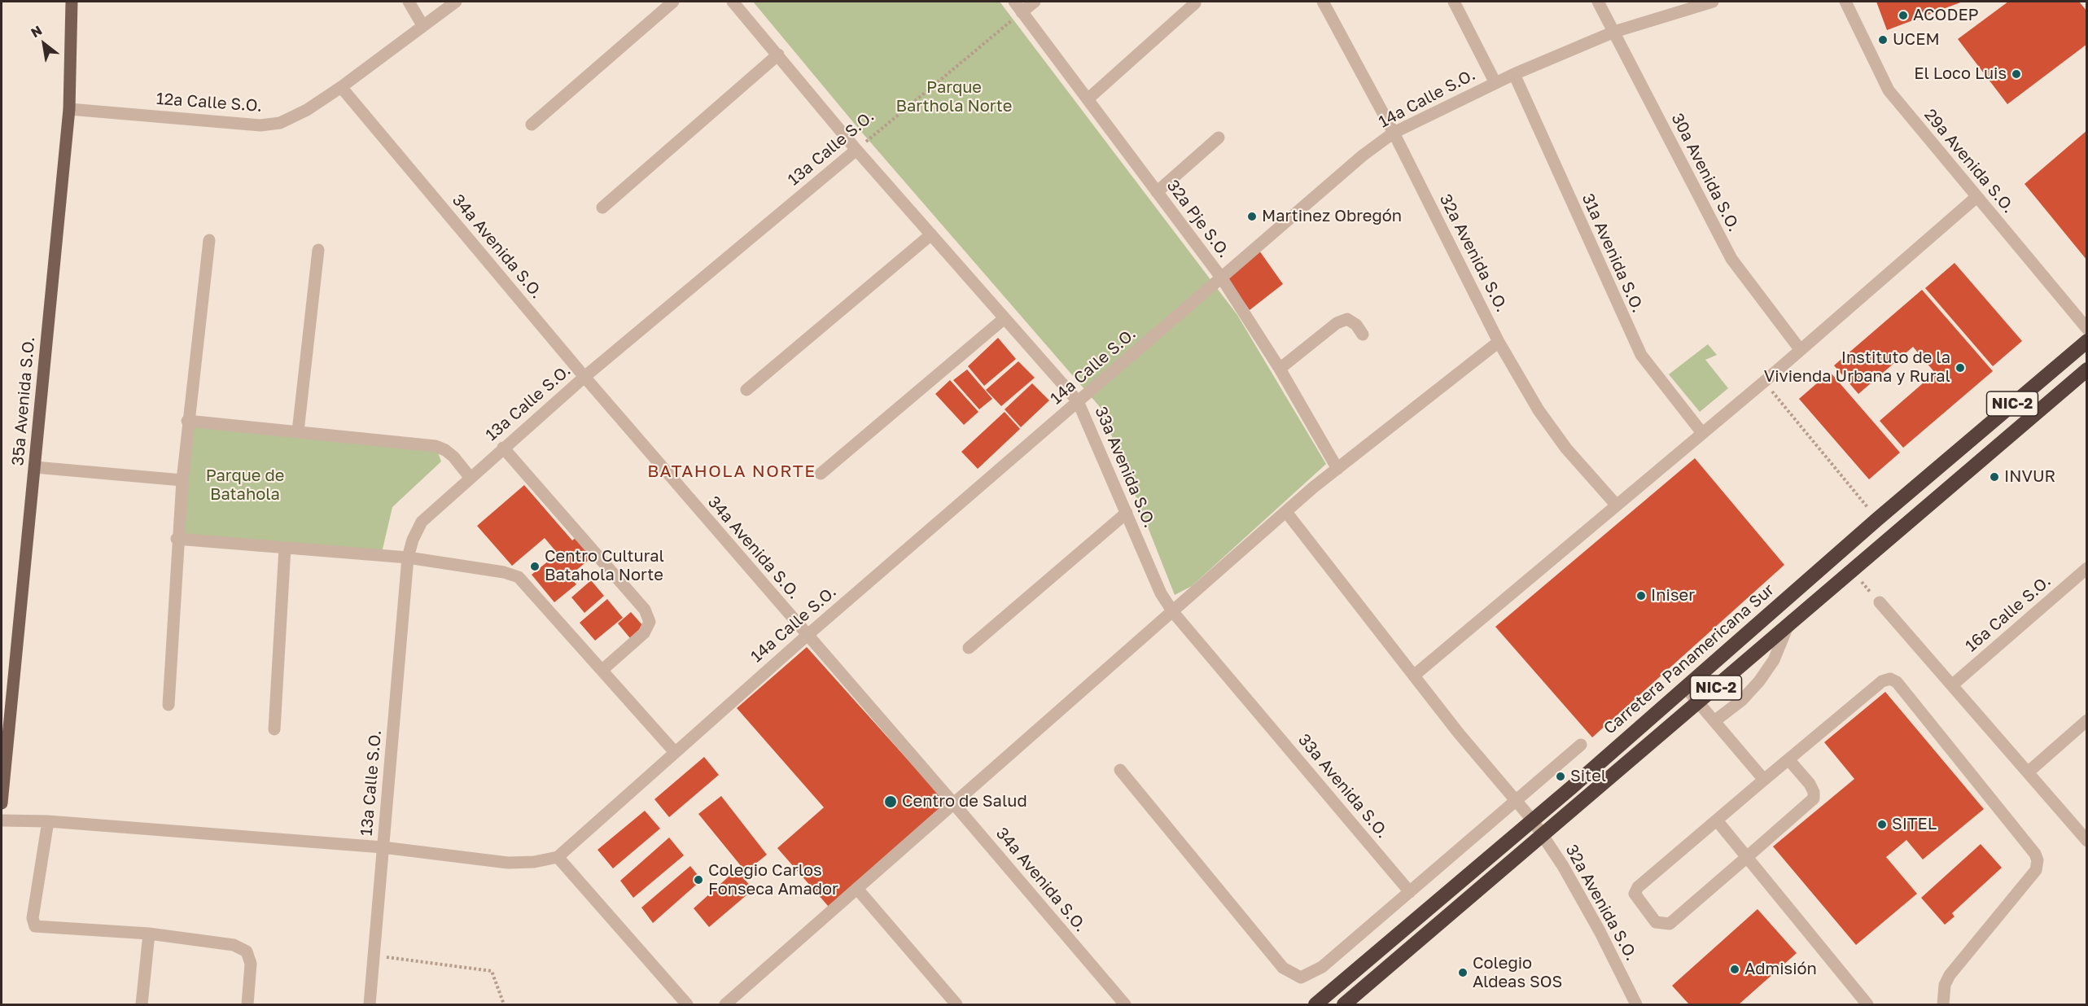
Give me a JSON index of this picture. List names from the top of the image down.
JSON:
{
  "streets": {
    "highway": ["NIC-2", "Carretera Panamericana Sur"],
    "main road": ["35a Avenida S.O."],
    "street": [
      "14a Calle S.O.",
      "12a Calle S.O.",
      "13a Calle S.O.",
      "29a Avenida S.O.",
      "30a Avenida S.O.",
      "32a Pje S.O.",
      "34a Avenida S.O.",
      "32a Avenida S.O.",
      "31a Avenida S.O.",
      "33a Avenida S.O.",
      "16a Calle S.O."
    ]
  },
  "crossings": [
    ["14a Calle S.O.", "30a Avenida S.O."],
    ["14a Calle S.O.", "32a Pje S.O."],
    ["14a Calle S.O.", "34a Avenida S.O."],
    ["14a Calle S.O.", "32a Avenida S.O."],
    ["14a Calle S.O.", "31a Avenida S.O."],
    ["14a Calle S.O.", "33a Avenida S.O."],
    ["12a Calle S.O.", "34a Avenida S.O."],
    ["12a Calle S.O.", "35a Avenida S.O."],
    ["13a Calle S.O.", "32a Pje S.O."],
    ["13a Calle S.O.", "34a Avenida S.O."],
    ["13a Calle S.O.", "33a Avenida S.O."],
    ["32a Avenida S.O.", "NIC-2"],
    ["32a Avenida S.O.", "Carretera Panamericana Sur"]
  ],
  "districts": ["BATAHOLA NORTE"],
  "parks": ["Parque Barthola Norte", "Parque de Batahola"],
  "places": [
    "ACODEP",
    "UCEM",
    "El Loco Luis",
    "Martinez Obregón",
    "Instituto de la Vivienda Urbana y Rural",
    "INVUR",
    "Centro Cultural Batahola Norte",
    "Iniser",
    "Sitel",
    "Centro de Salud",
    "SITEL",
    "Colegio Carlos Fonseca Amador",
    "Admisión",
    "Colegio Aldeas SOS"
  ],
  "north": "top left"
}
